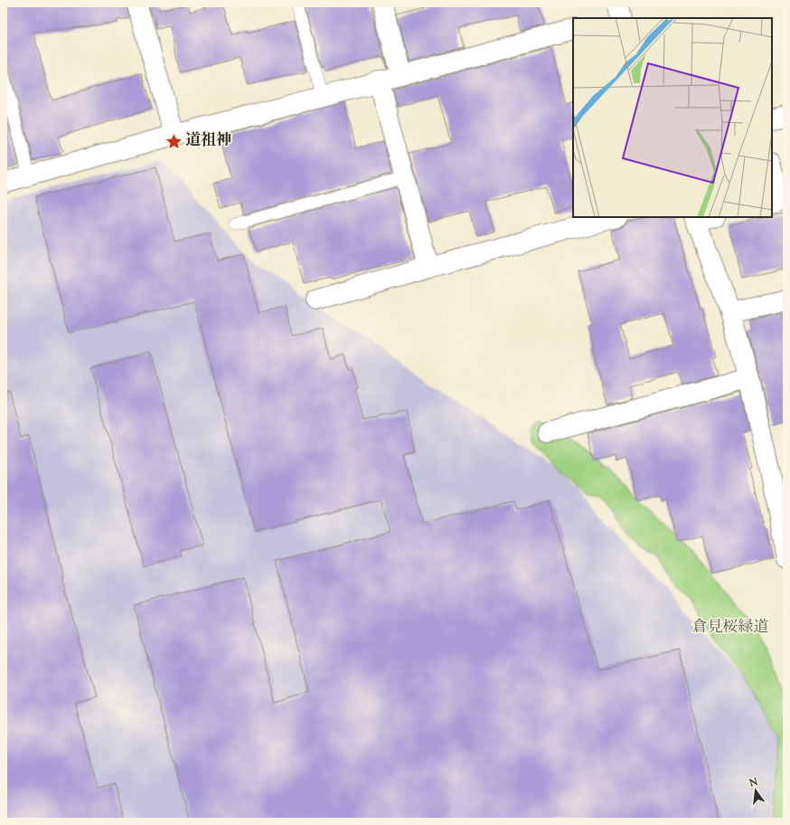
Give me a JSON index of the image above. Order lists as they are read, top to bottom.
{
  "parks": ["倉見桜緑道"],
  "places": {
    "place": ["道祖神"]
  },
  "north": "top"
}
